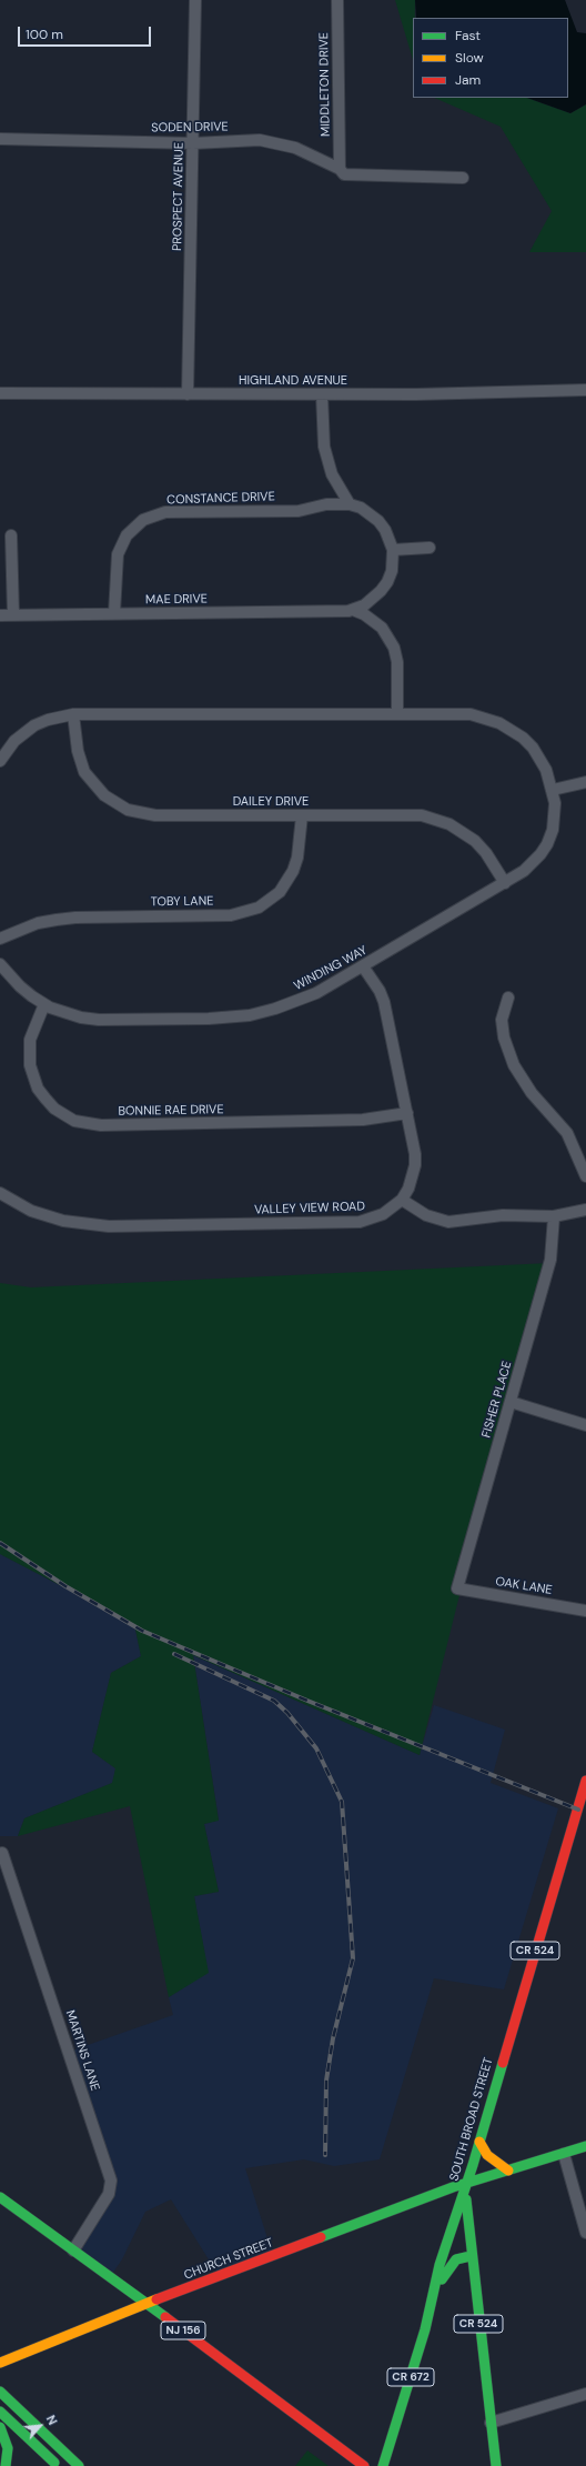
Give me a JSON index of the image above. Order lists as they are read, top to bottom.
{
  "streets": {
    "main road": [
      "CR 524",
      "SOUTH BROAD STREET",
      "CHURCH STREET",
      "NJ 156",
      "CR 672"
    ],
    "street": [
      "MIDDLETON DRIVE",
      "SODEN DRIVE",
      "PROSPECT AVENUE",
      "HIGHLAND AVENUE",
      "CONSTANCE DRIVE",
      "MAE DRIVE",
      "DAILEY DRIVE",
      "TOBY LANE",
      "WINDING WAY",
      "BONNIE RAE DRIVE",
      "VALLEY VIEW ROAD",
      "FISHER PLACE",
      "OAK LANE",
      "MARTINS LANE"
    ]
  },
  "crossings": [
    ["MIDDLETON DRIVE", "SODEN DRIVE"],
    ["SODEN DRIVE", "PROSPECT AVENUE"],
    ["PROSPECT AVENUE", "HIGHLAND AVENUE"],
    ["CONSTANCE DRIVE", "MAE DRIVE"],
    ["DAILEY DRIVE", "TOBY LANE"],
    ["DAILEY DRIVE", "WINDING WAY"],
    ["WINDING WAY", "BONNIE RAE DRIVE"],
    ["WINDING WAY", "VALLEY VIEW ROAD"],
    ["BONNIE RAE DRIVE", "VALLEY VIEW ROAD"],
    ["FISHER PLACE", "OAK LANE"],
    ["CR 524", "SOUTH BROAD STREET"],
    ["CR 524", "CHURCH STREET"],
    ["MARTINS LANE", "NJ 156"],
    ["SOUTH BROAD STREET", "CHURCH STREET"],
    ["CHURCH STREET", "NJ 156"]
  ],
  "legend": ["Fast", "Slow", "Jam"],
  "scale_bar": "100 m",
  "north": "top right"
}
